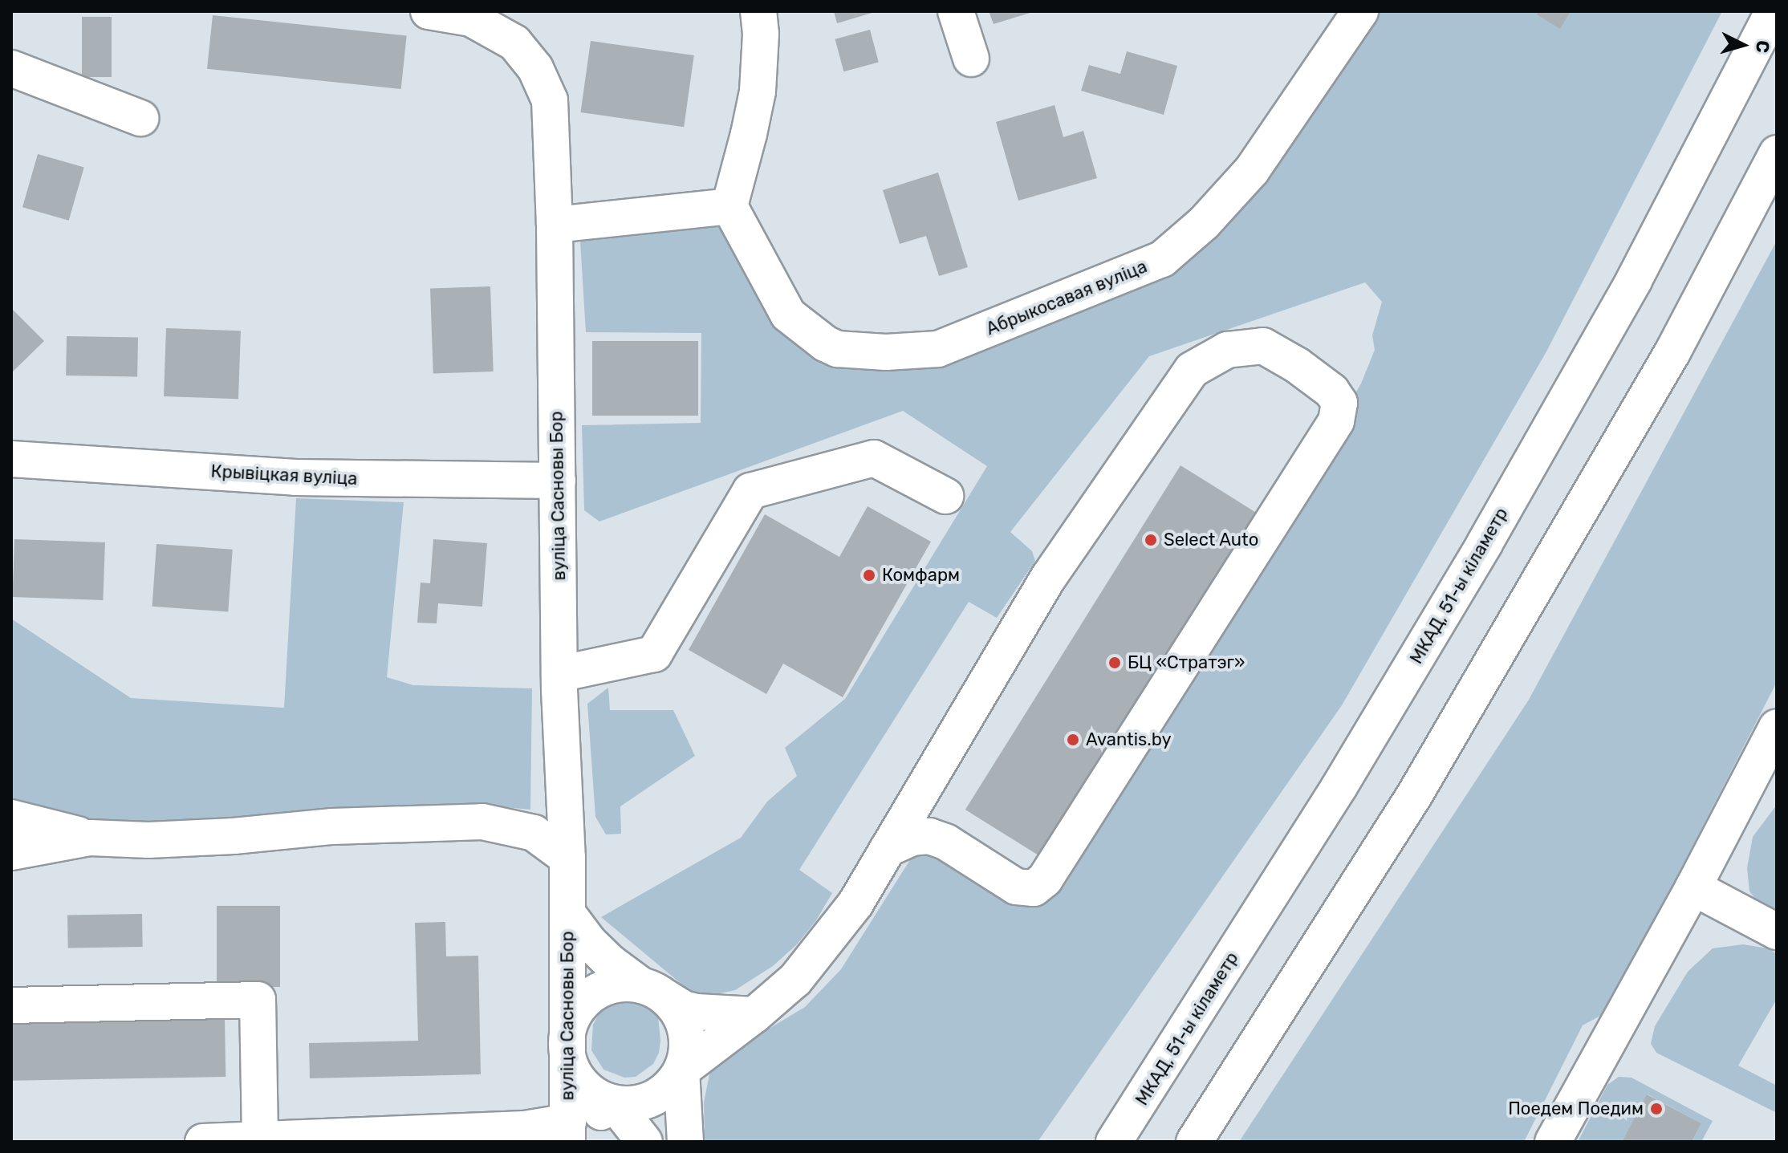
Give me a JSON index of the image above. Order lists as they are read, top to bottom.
{
  "streets": {
    "main road": [
      "Абрыкосавая вуліца",
      "Крывіцкая вуліца",
      "вуліца Сасновы Бор",
      "МКАД, 51-ы кіламетр"
    ]
  },
  "crossings": [
    ["Крывіцкая вуліца", "вуліца Сасновы Бор"]
  ],
  "places": [
    "Select Auto",
    "Комфарм",
    "БЦ «Стратэг»",
    "Avantis.by",
    "Поедем Поедим"
  ],
  "north": "right"
}
